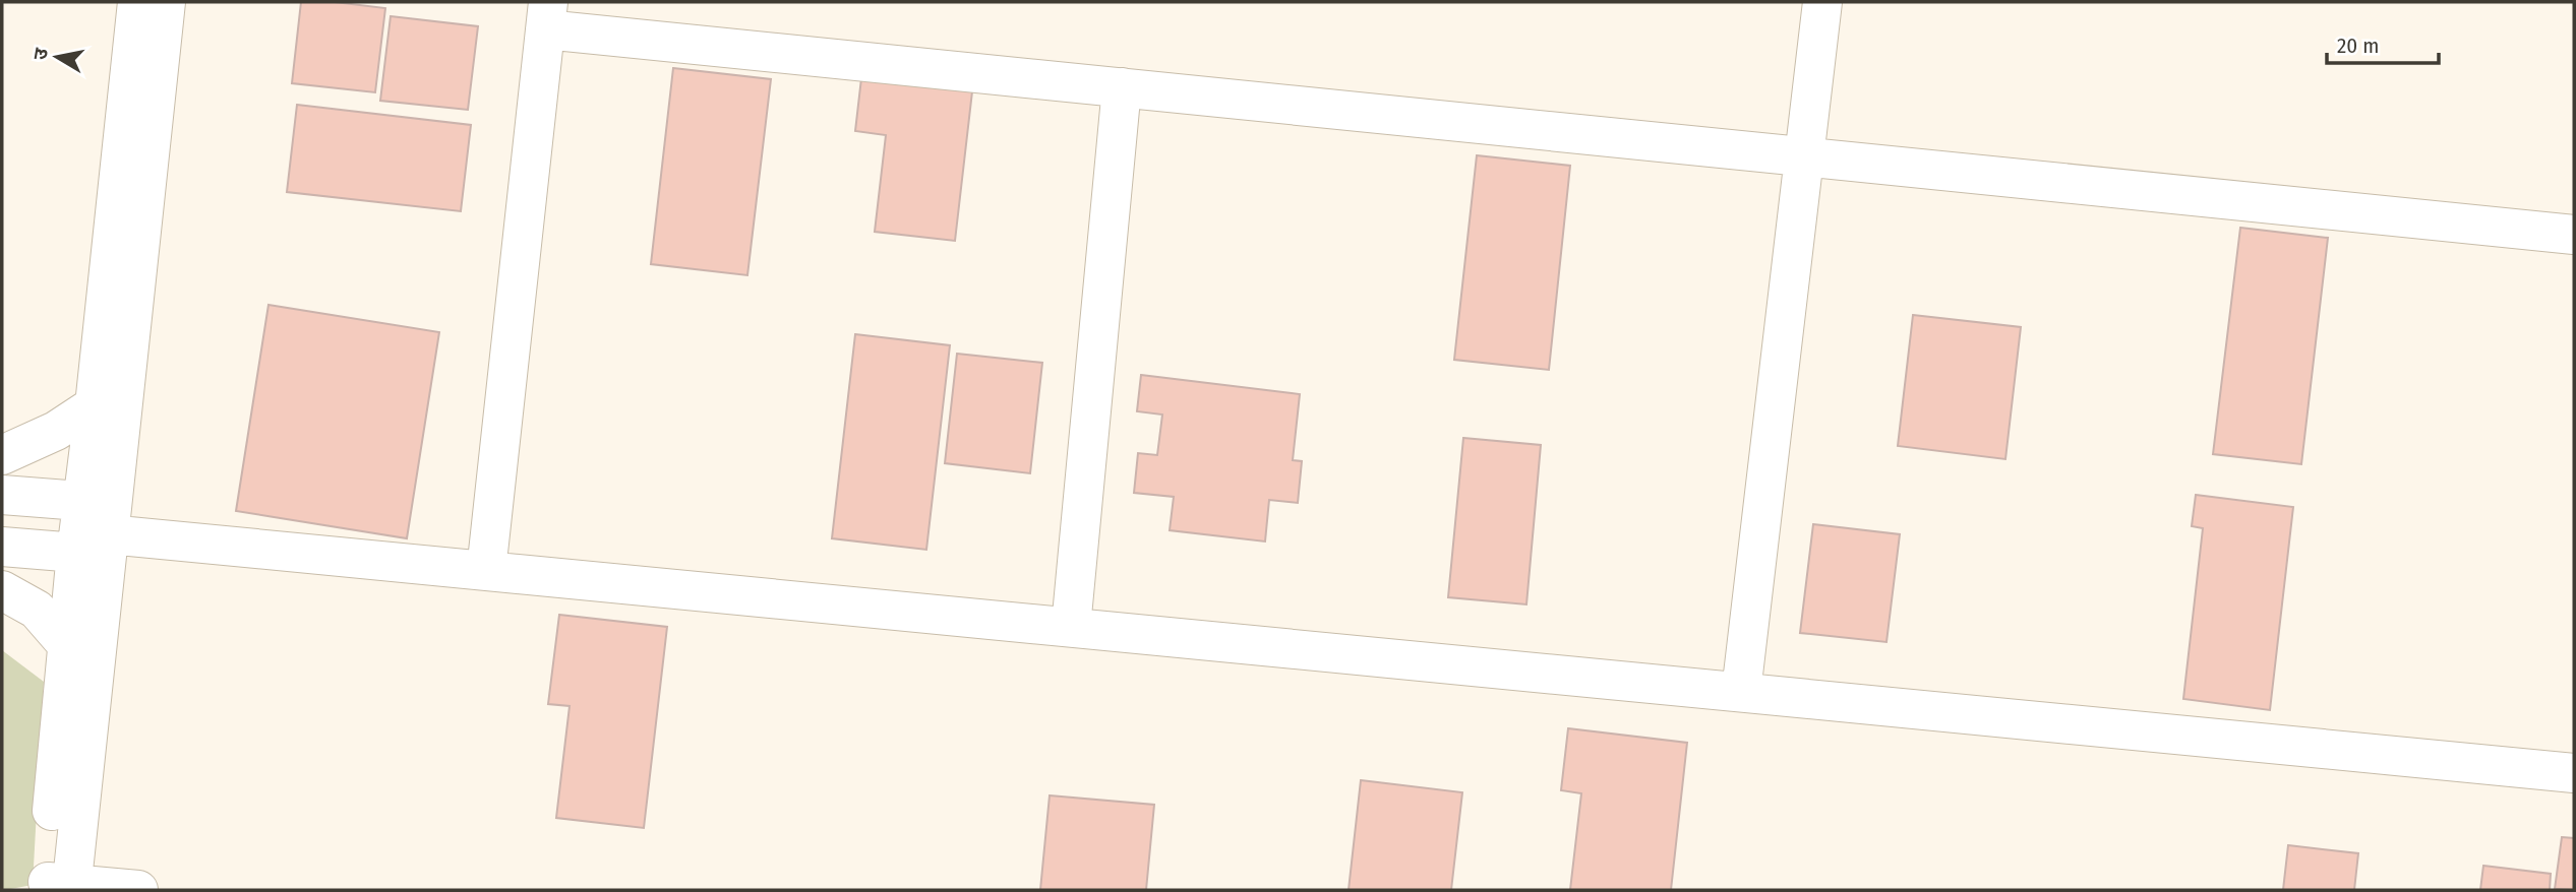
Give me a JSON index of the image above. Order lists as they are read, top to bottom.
{
  "scale_bar": "20 m",
  "north": "left"
}
